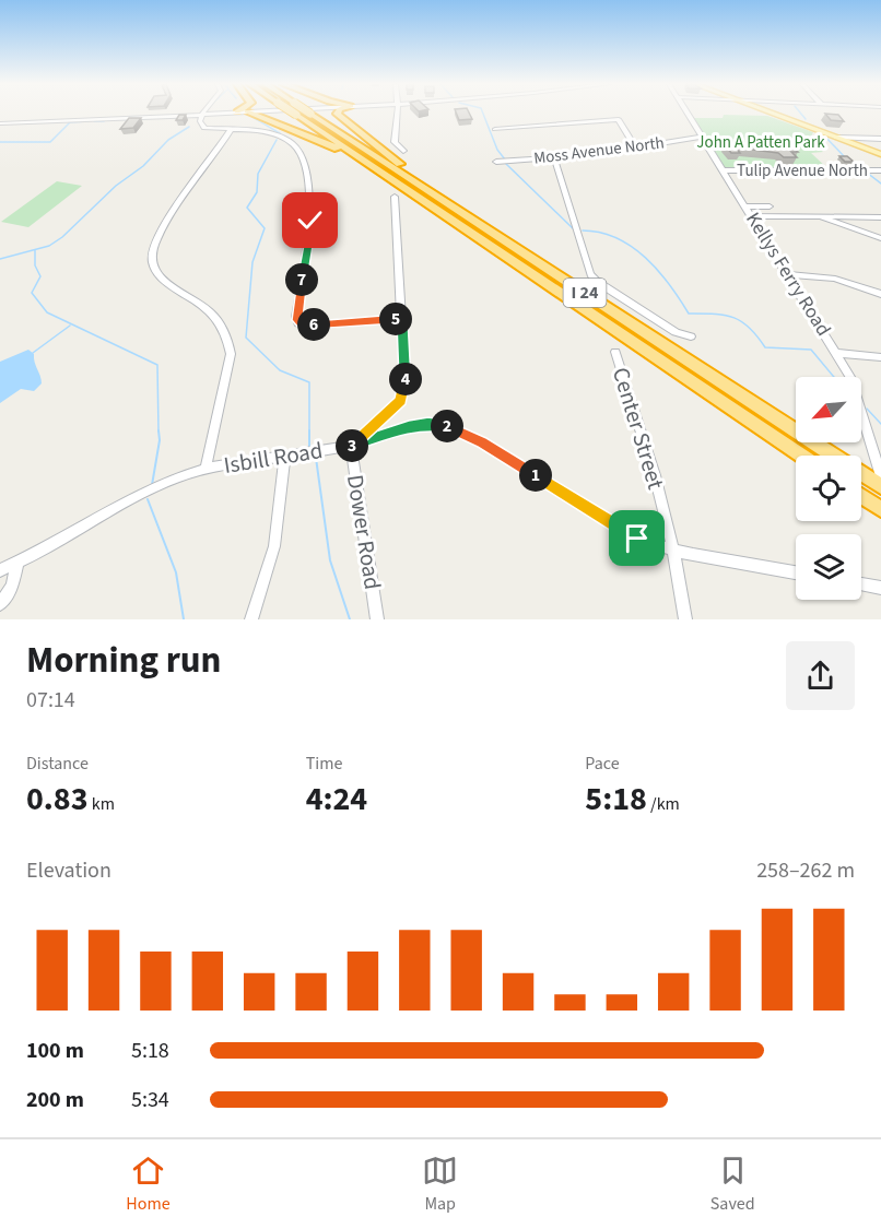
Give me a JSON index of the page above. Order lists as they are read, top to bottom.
{
  "streets": {
    "highway": ["I 24"],
    "street": [
      "Moss Avenue North",
      "Tulip Avenue North",
      "Kellys Ferry Road",
      "Center Street",
      "Isbill Road",
      "Dower Road"
    ]
  },
  "crossings": [
    ["Moss Avenue North", "Kellys Ferry Road"],
    ["Tulip Avenue North", "Kellys Ferry Road"],
    ["Center Street", "Isbill Road"],
    ["Isbill Road", "Dower Road"]
  ],
  "parks": ["John A Patten Park"],
  "north": "bottom left",
  "page": {
    "pins": [
      "7",
      "5",
      "6",
      "4",
      "2",
      "3",
      "1"
    ],
    "heading": ["Morning run", "07:14"],
    "stats": [
      ["Distance", "0.83 km"],
      ["Time", "4:24"],
      ["Pace", "5:18 /km"]
    ],
    "chart": ["Elevation", "258–262 m"],
    "list": [
      {
        "name": "100 m",
        "note": "5:18"
      },
      {
        "name": "200 m",
        "note": "5:34"
      }
    ],
    "tabs": ["Home", "Map", "Saved"]
  }
}
